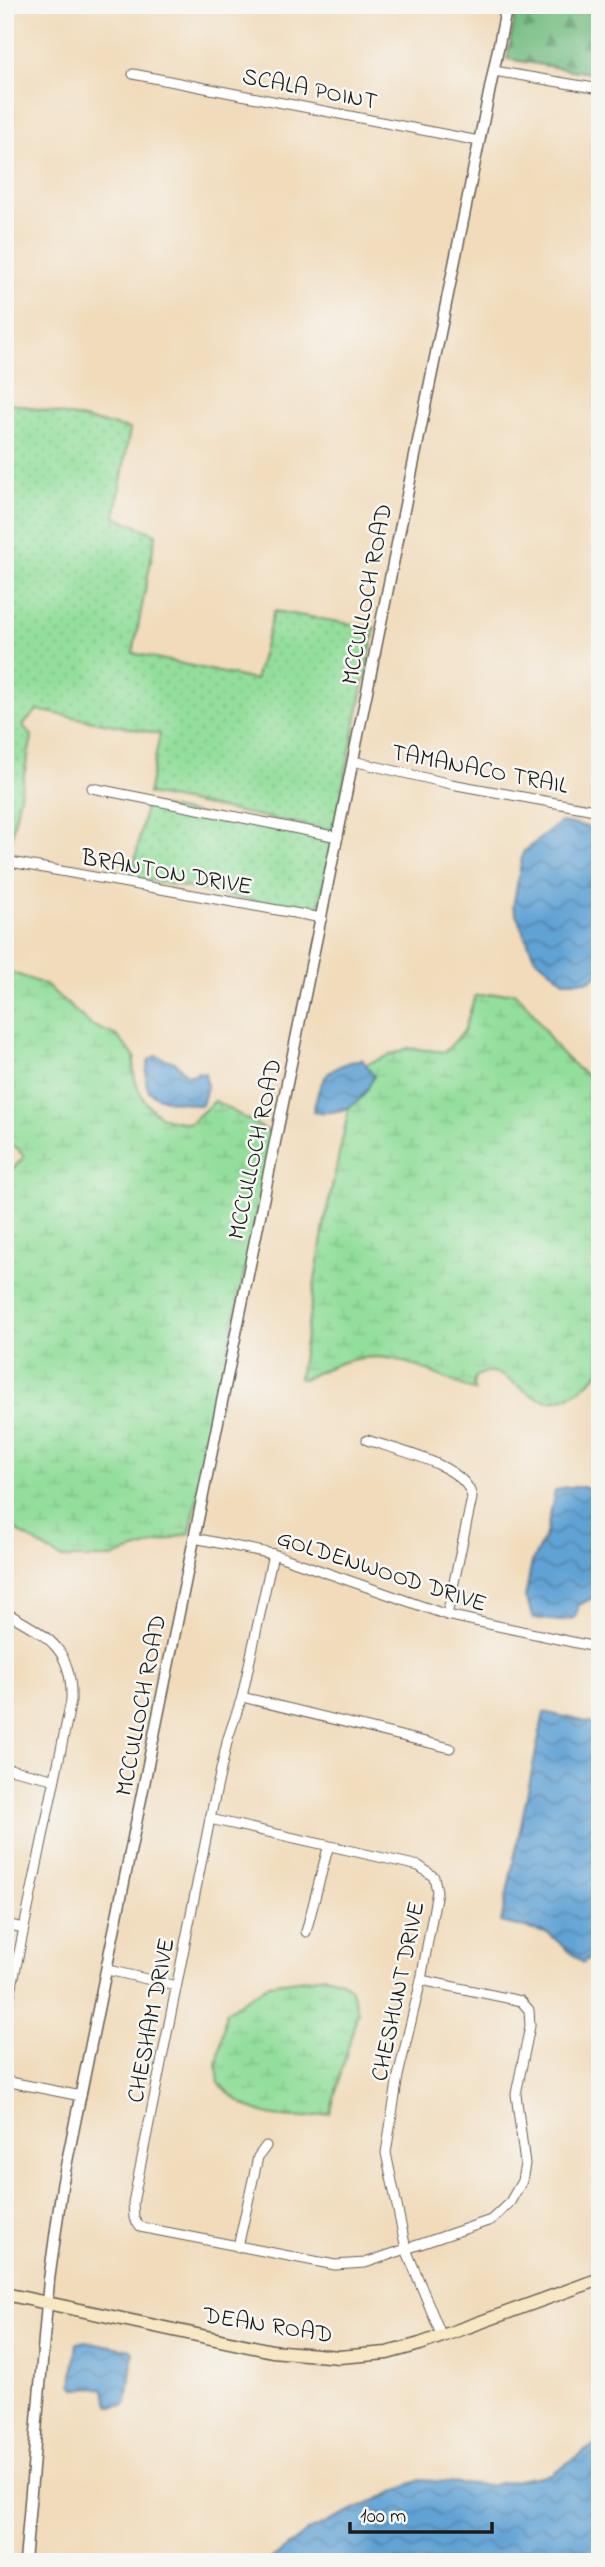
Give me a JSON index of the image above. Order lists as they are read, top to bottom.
{
  "streets": {
    "main road": ["DEAN ROAD"],
    "street": [
      "SCALA POINT",
      "MCCULLOCH ROAD",
      "TAMANACO TRAIL",
      "BRANTON DRIVE",
      "GOLDENWOOD DRIVE",
      "CHESHUNT DRIVE",
      "CHESHAM DRIVE"
    ]
  },
  "crossings": [
    ["SCALA POINT", "MCCULLOCH ROAD"],
    ["MCCULLOCH ROAD", "TAMANACO TRAIL"],
    ["MCCULLOCH ROAD", "BRANTON DRIVE"],
    ["MCCULLOCH ROAD", "GOLDENWOOD DRIVE"],
    ["MCCULLOCH ROAD", "DEAN ROAD"],
    ["GOLDENWOOD DRIVE", "CHESHAM DRIVE"],
    ["CHESHUNT DRIVE", "CHESHAM DRIVE"],
    ["CHESHUNT DRIVE", "DEAN ROAD"]
  ],
  "scale_bar": "100 m"
}
